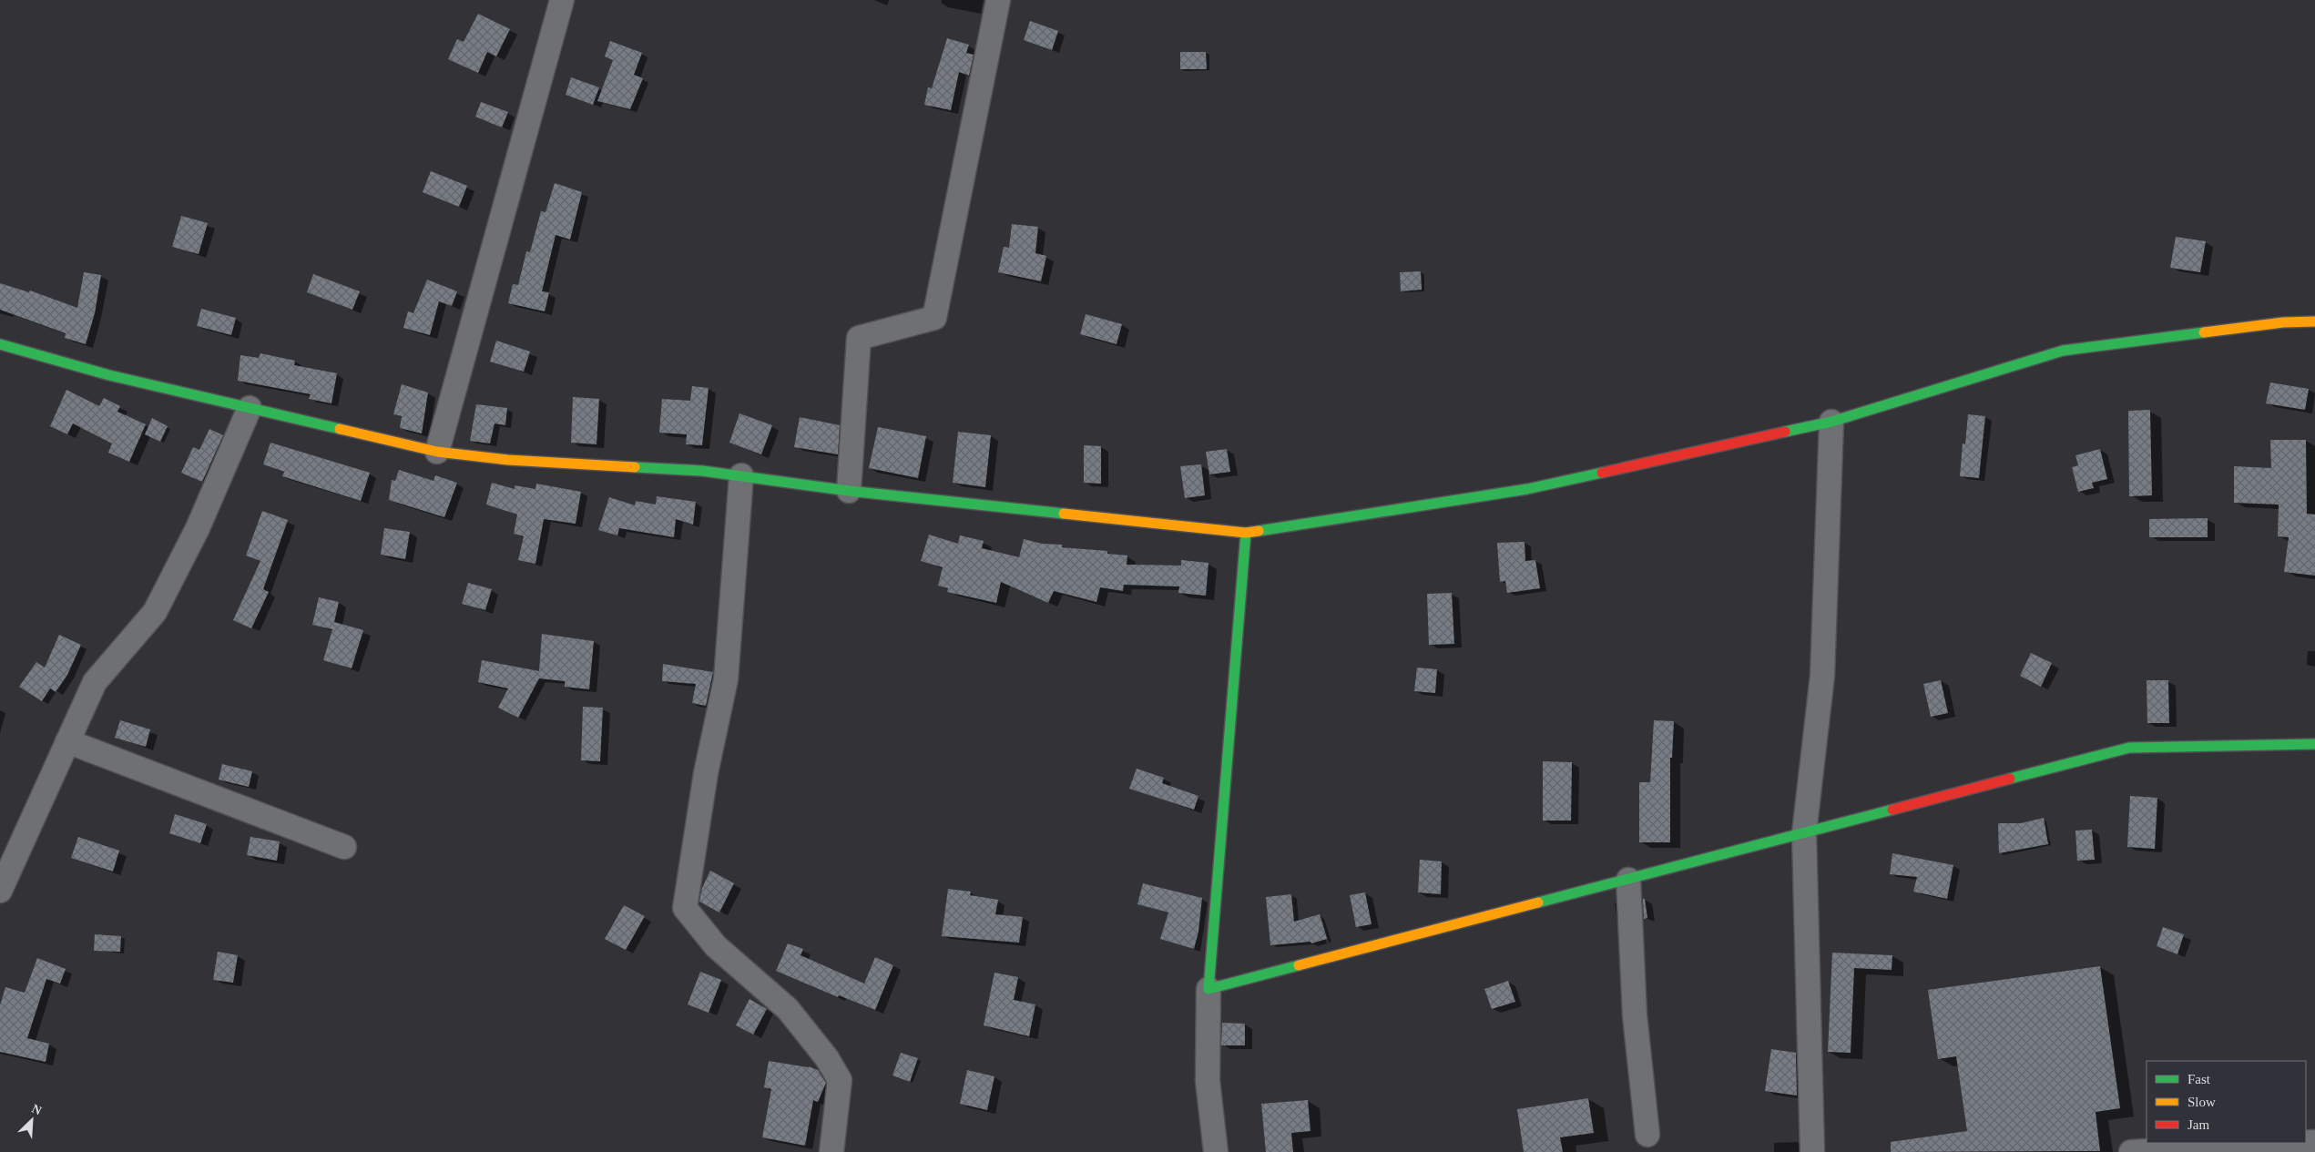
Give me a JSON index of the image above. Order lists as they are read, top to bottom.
{
  "legend": ["Fast", "Slow", "Jam"],
  "north": "top right"
}
